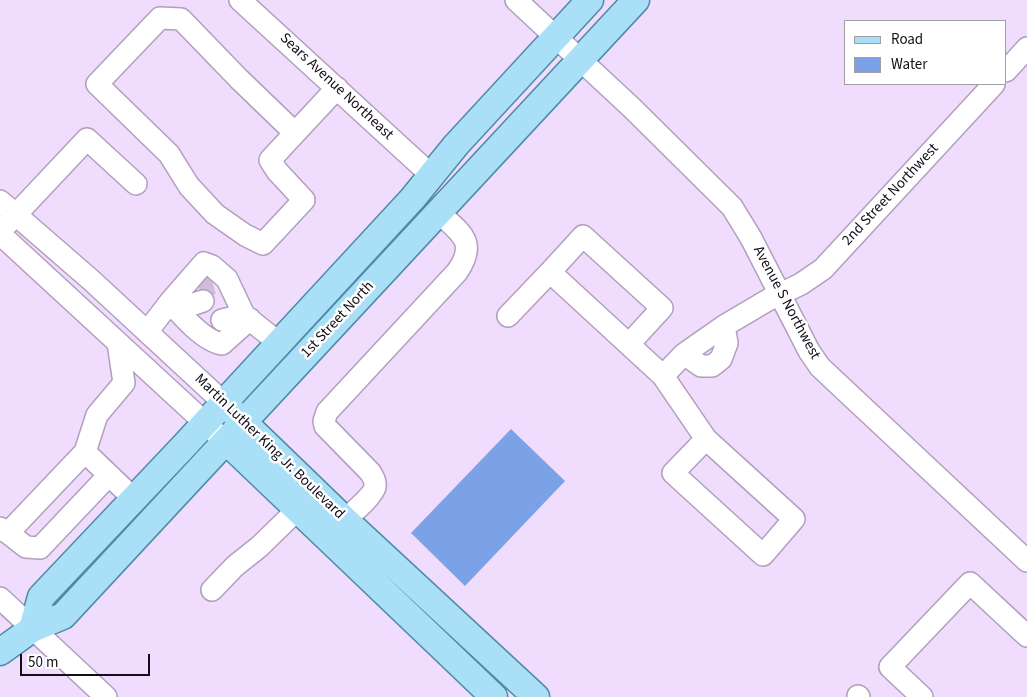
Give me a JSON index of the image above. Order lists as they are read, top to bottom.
{
  "streets": {
    "main road": ["1st Street North", "Martin Luther King Jr. Boulevard"],
    "street": ["Sears Avenue Northeast", "2nd Street Northwest", "Avenue S Northwest"]
  },
  "crossings": [
    ["Sears Avenue Northeast", "1st Street North"],
    ["2nd Street Northwest", "Avenue S Northwest"],
    ["Avenue S Northwest", "1st Street North"],
    ["1st Street North", "Martin Luther King Jr. Boulevard"]
  ],
  "legend": ["Road", "Water"],
  "scale_bar": "50 m"
}
